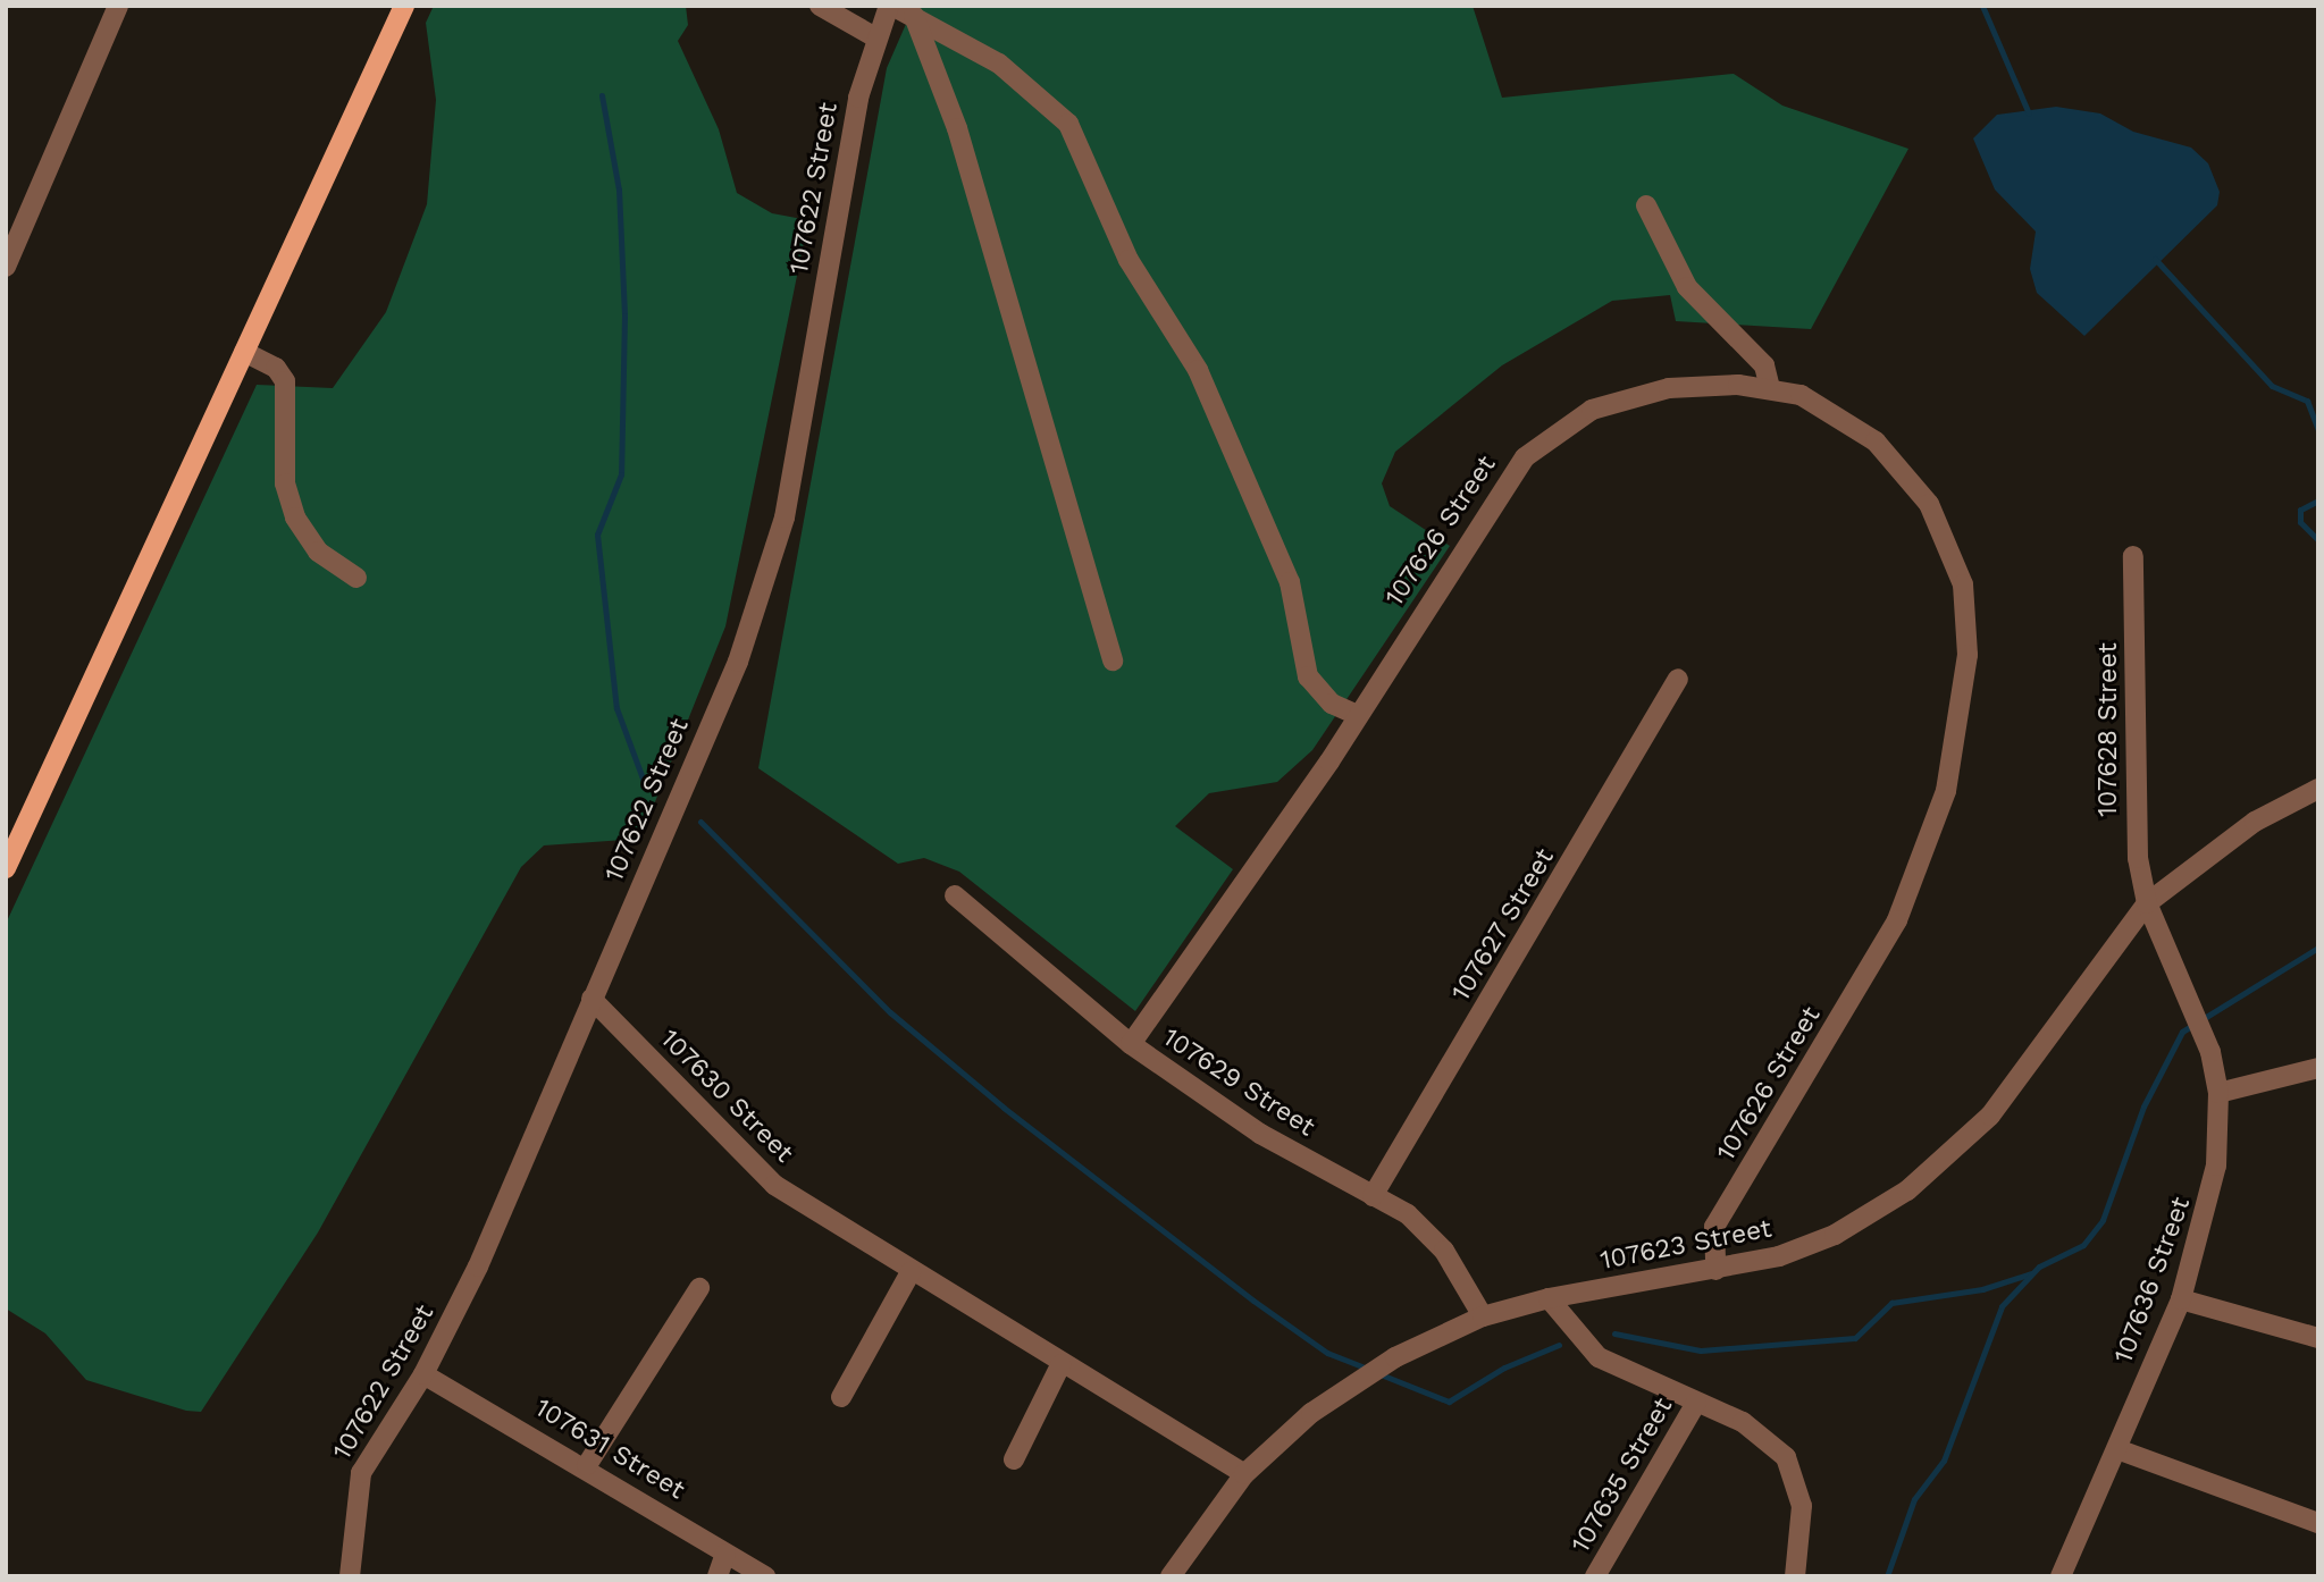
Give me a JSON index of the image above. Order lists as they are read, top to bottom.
{
  "streets": {
    "street": [
      "107622 Street",
      "107626 Street",
      "107628 Street",
      "107627 Street",
      "107629 Street",
      "107630 Street",
      "107623 Street",
      "107636 Street",
      "107631 Street",
      "107635 Street"
    ]
  },
  "crossings": [
    ["107622 Street", "107630 Street"],
    ["107622 Street", "107631 Street"],
    ["107626 Street", "107629 Street"],
    ["107626 Street", "107623 Street"],
    ["107628 Street", "107623 Street"],
    ["107628 Street", "107636 Street"],
    ["107627 Street", "107629 Street"],
    ["107629 Street", "107623 Street"],
    ["107630 Street", "107623 Street"],
    ["107623 Street", "107636 Street"]
  ]
}
